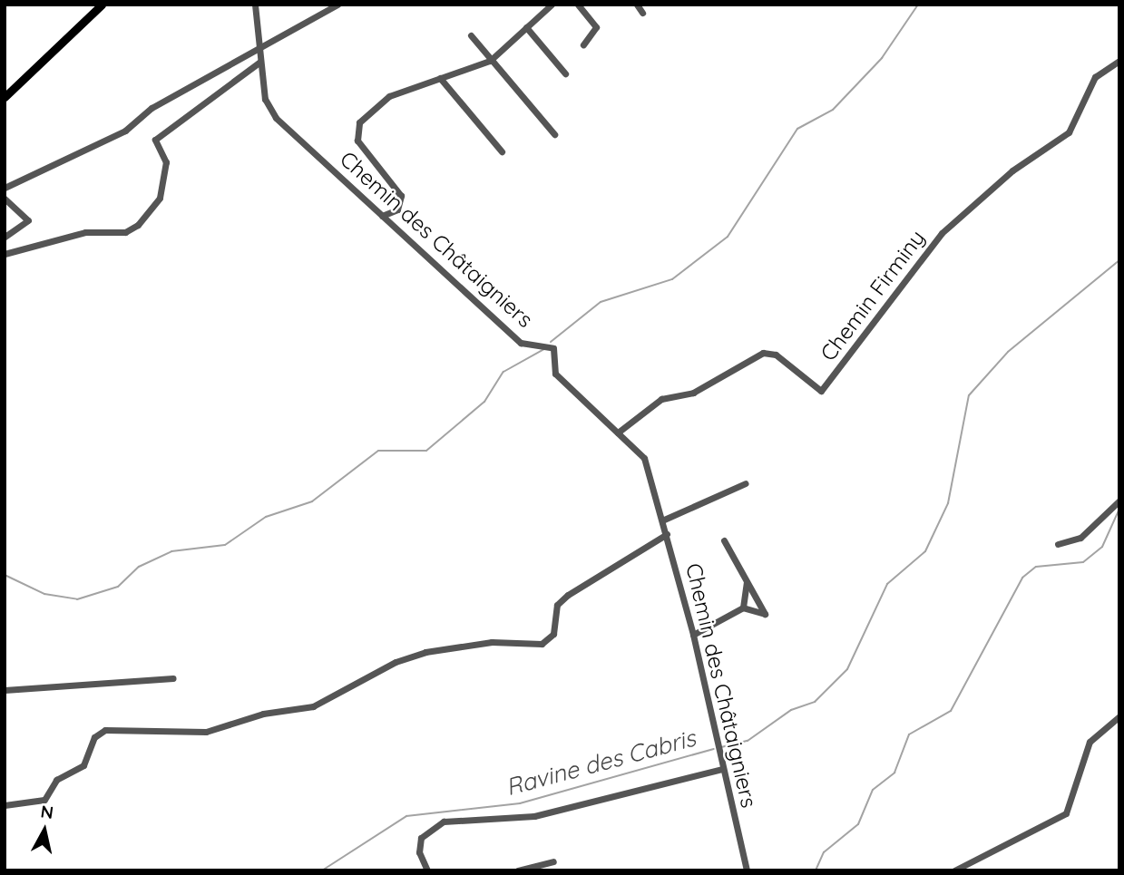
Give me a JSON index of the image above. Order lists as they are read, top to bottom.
{
  "streets": {
    "street": ["Chemin des Châtaigniers", "Chemin Firminy"]
  },
  "crossings": [
    ["Chemin des Châtaigniers", "Chemin Firminy"]
  ],
  "water": ["Ravine des Cabris"],
  "north": "top"
}
